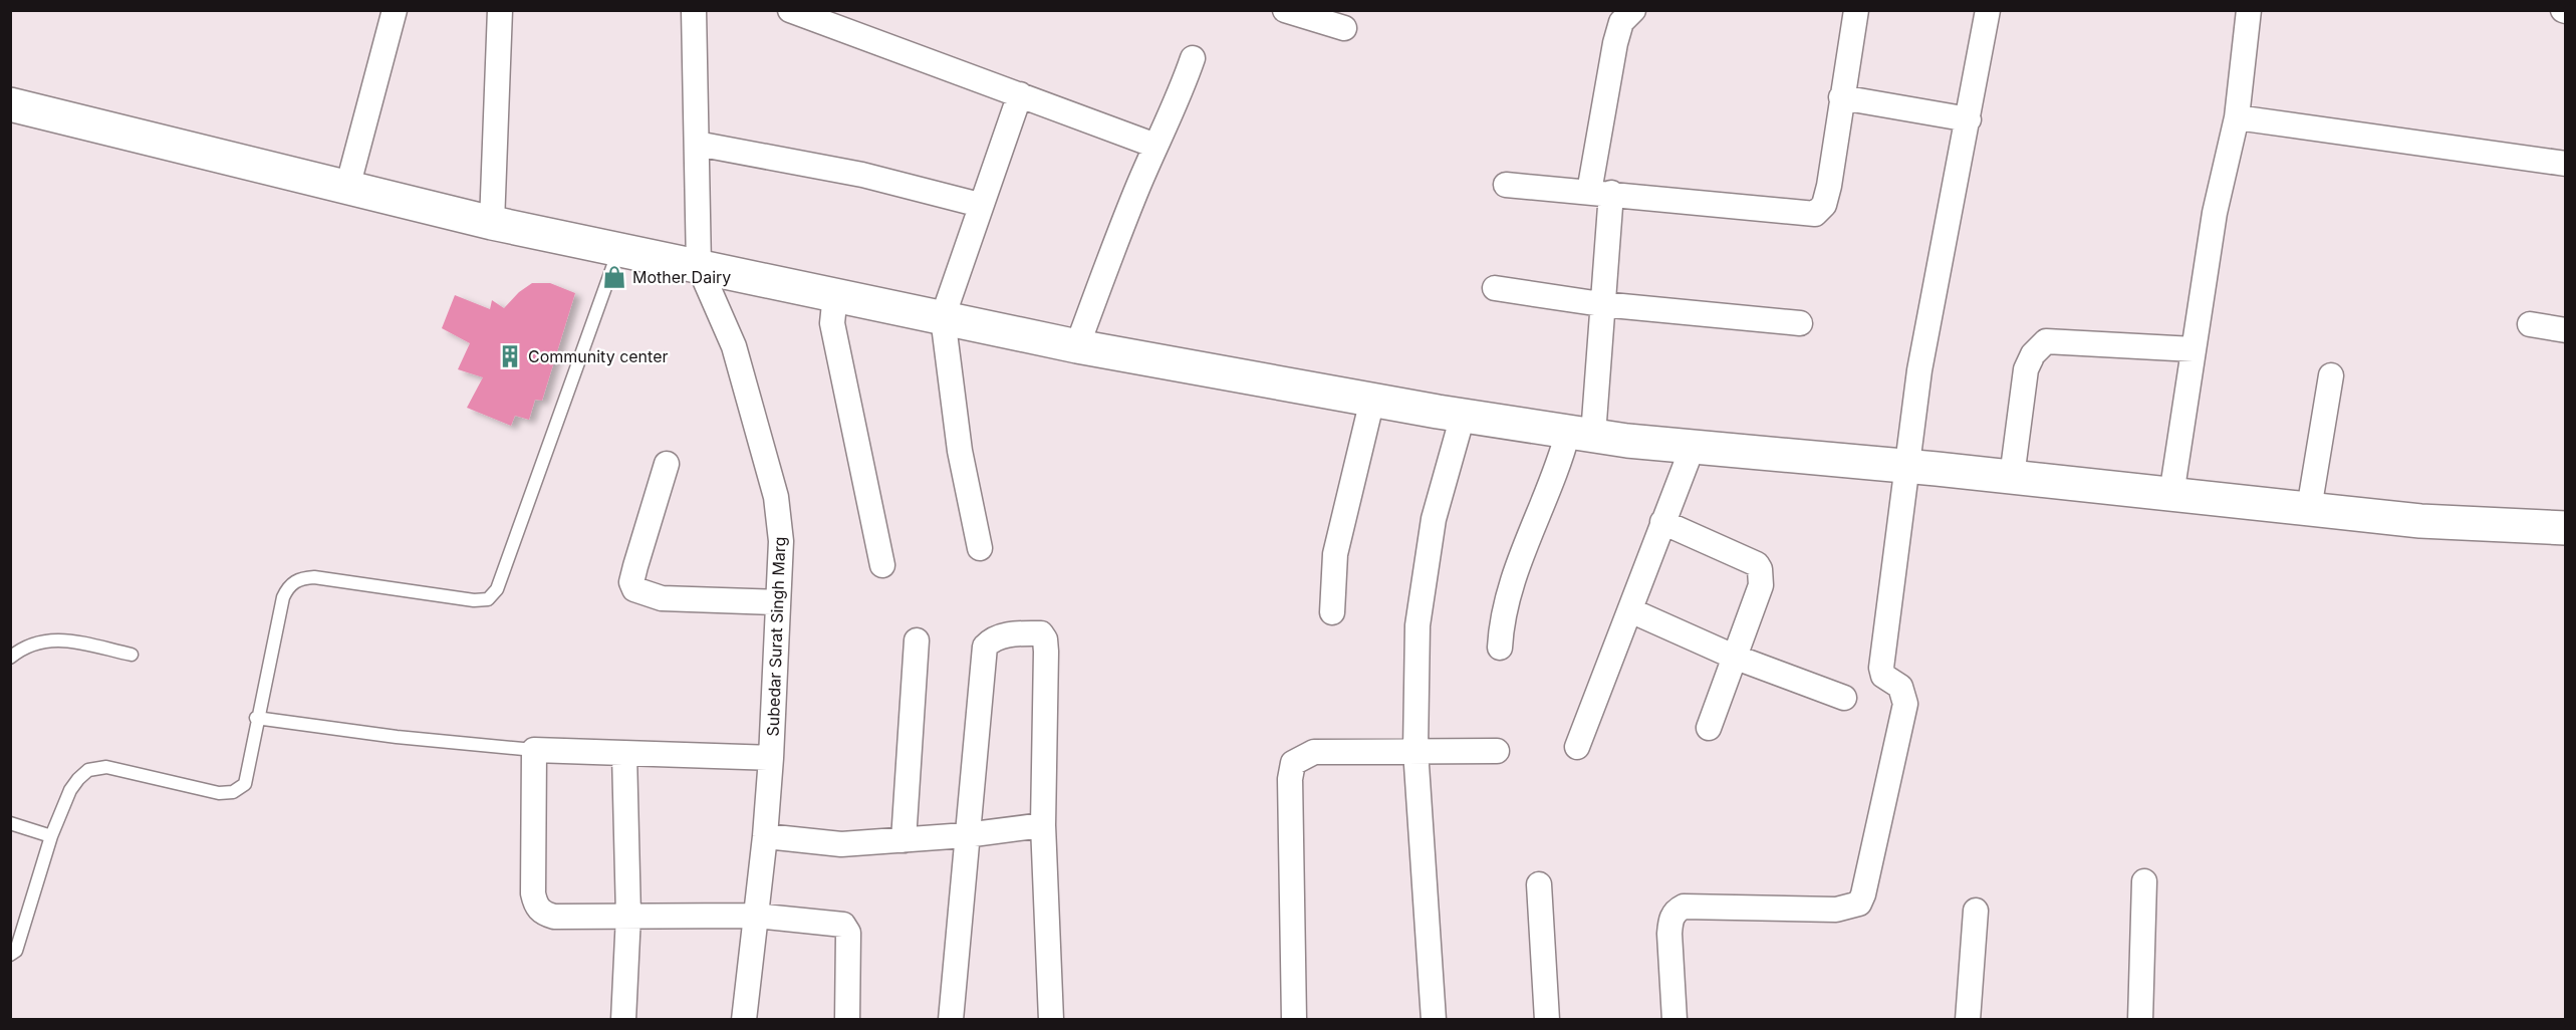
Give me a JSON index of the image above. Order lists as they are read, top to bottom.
{
  "streets": {
    "street": ["Subedar Surat Singh Marg"]
  },
  "places": {
    "shop": ["Mother Dairy"],
    "building": ["Community center"]
  }
}
